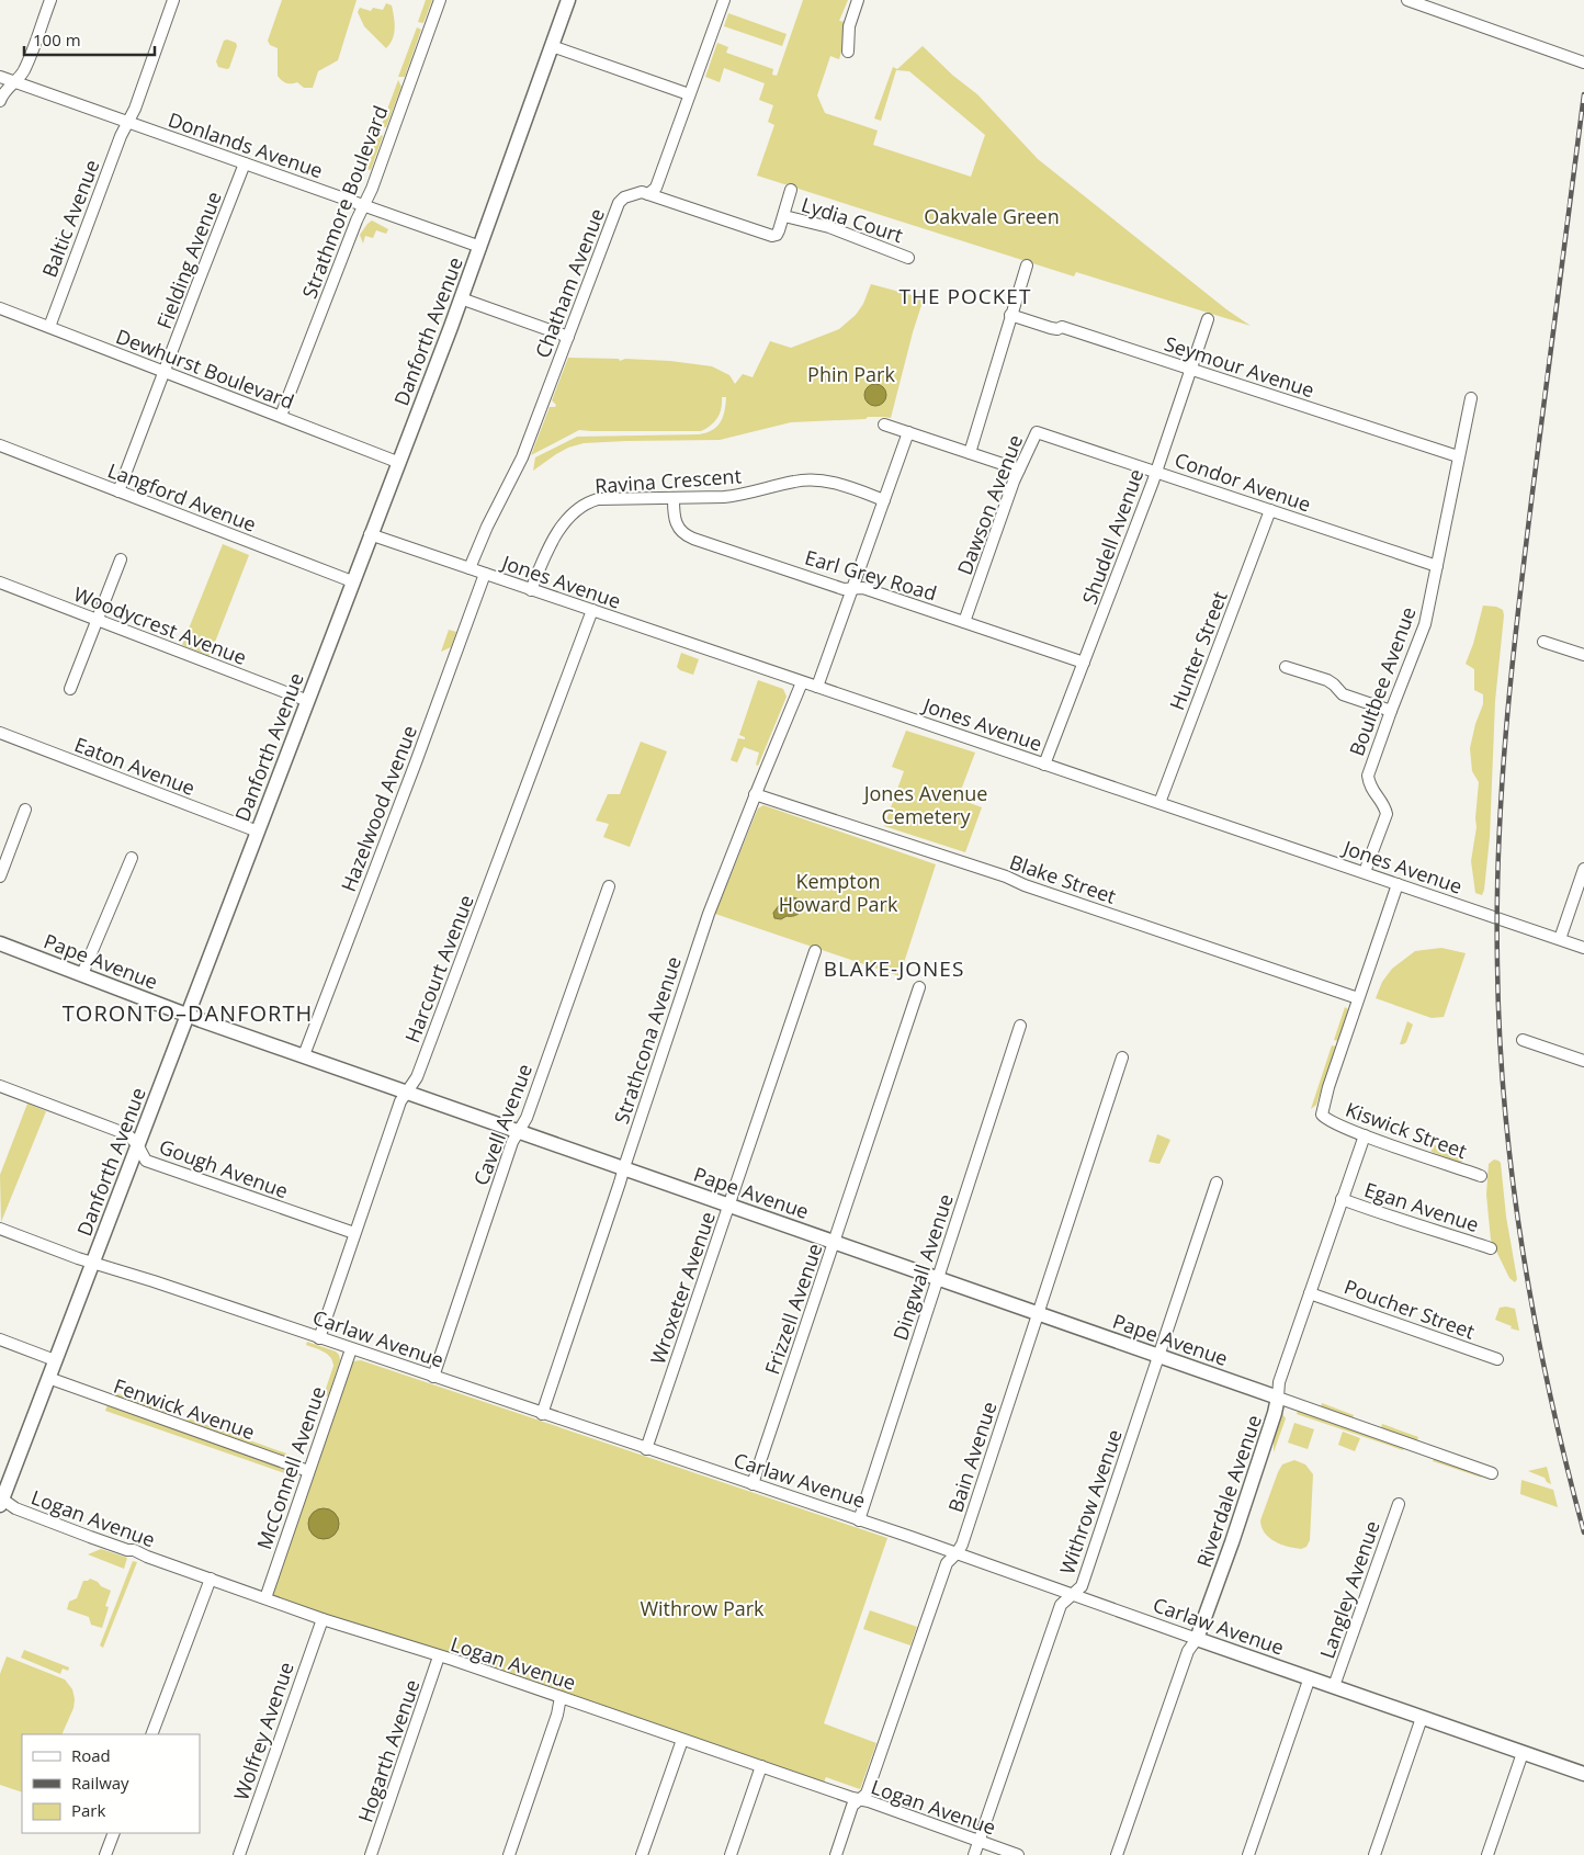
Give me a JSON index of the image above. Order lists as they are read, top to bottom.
{
  "streets": {
    "main road": [
      "Danforth Avenue",
      "Pape Avenue",
      "Carlaw Avenue",
      "Riverdale Avenue"
    ],
    "street": [
      "Donlands Avenue",
      "Strathmore Boulevard",
      "Baltic Avenue",
      "Lydia Court",
      "Fielding Avenue",
      "Chatham Avenue",
      "Seymour Avenue",
      "Dewhurst Boulevard",
      "Ravina Crescent",
      "Condor Avenue",
      "Langford Avenue",
      "Dawson Avenue",
      "Shudell Avenue",
      "Earl Grey Road",
      "Jones Avenue",
      "Woodycrest Avenue",
      "Hunter Street",
      "Boultbee Avenue",
      "Eaton Avenue",
      "Hazelwood Avenue",
      "Blake Street",
      "Harcourt Avenue",
      "Strathcona Avenue",
      "Cavell Avenue",
      "Kiswick Street",
      "Gough Avenue",
      "Egan Avenue",
      "Dingwall Avenue",
      "Wroxeter Avenue",
      "Frizzell Avenue",
      "Poucher Street",
      "Fenwick Avenue",
      "Bain Avenue",
      "McConnell Avenue",
      "Withrow Avenue",
      "Logan Avenue",
      "Langley Avenue",
      "Wolfrey Avenue",
      "Hogarth Avenue"
    ]
  },
  "crossings": [
    ["Donlands Avenue", "Strathmore Boulevard"],
    ["Donlands Avenue", "Baltic Avenue"],
    ["Donlands Avenue", "Fielding Avenue"],
    ["Donlands Avenue", "Danforth Avenue"],
    ["Strathmore Boulevard", "Dewhurst Boulevard"],
    ["Baltic Avenue", "Dewhurst Boulevard"],
    ["Fielding Avenue", "Dewhurst Boulevard"],
    ["Fielding Avenue", "Langford Avenue"],
    ["Chatham Avenue", "Jones Avenue"],
    ["Danforth Avenue", "Dewhurst Boulevard"],
    ["Danforth Avenue", "Langford Avenue"],
    ["Danforth Avenue", "Jones Avenue"],
    ["Danforth Avenue", "Woodycrest Avenue"],
    ["Danforth Avenue", "Eaton Avenue"],
    ["Danforth Avenue", "Pape Avenue"],
    ["Danforth Avenue", "Gough Avenue"],
    ["Danforth Avenue", "Carlaw Avenue"],
    ["Danforth Avenue", "Fenwick Avenue"],
    ["Danforth Avenue", "Logan Avenue"],
    ["Seymour Avenue", "Shudell Avenue"],
    ["Seymour Avenue", "Boultbee Avenue"],
    ["Ravina Crescent", "Earl Grey Road"],
    ["Ravina Crescent", "Jones Avenue"],
    ["Condor Avenue", "Dawson Avenue"],
    ["Condor Avenue", "Shudell Avenue"],
    ["Condor Avenue", "Hunter Street"],
    ["Condor Avenue", "Boultbee Avenue"],
    ["Dawson Avenue", "Earl Grey Road"],
    ["Shudell Avenue", "Earl Grey Road"],
    ["Shudell Avenue", "Jones Avenue"],
    ["Jones Avenue", "Hunter Street"],
    ["Jones Avenue", "Boultbee Avenue"],
    ["Jones Avenue", "Hazelwood Avenue"],
    ["Jones Avenue", "Harcourt Avenue"],
    ["Jones Avenue", "Strathcona Avenue"],
    ["Hazelwood Avenue", "Pape Avenue"],
    ["Blake Street", "Strathcona Avenue"],
    ["Blake Street", "Kiswick Street"],
    ["Pape Avenue", "Harcourt Avenue"],
    ["Pape Avenue", "Strathcona Avenue"],
    ["Pape Avenue", "Cavell Avenue"],
    ["Pape Avenue", "Dingwall Avenue"],
    ["Pape Avenue", "Wroxeter Avenue"],
    ["Pape Avenue", "Frizzell Avenue"],
    ["Pape Avenue", "Bain Avenue"],
    ["Pape Avenue", "Riverdale Avenue"],
    ["Pape Avenue", "Withrow Avenue"],
    ["Harcourt Avenue", "Gough Avenue"],
    ["Harcourt Avenue", "Carlaw Avenue"],
    ["Strathcona Avenue", "Carlaw Avenue"],
    ["Cavell Avenue", "Carlaw Avenue"],
    ["Kiswick Street", "Riverdale Avenue"],
    ["Egan Avenue", "Riverdale Avenue"],
    ["Dingwall Avenue", "Carlaw Avenue"],
    ["Wroxeter Avenue", "Carlaw Avenue"],
    ["Frizzell Avenue", "Carlaw Avenue"],
    ["Poucher Street", "Riverdale Avenue"],
    ["Carlaw Avenue", "Bain Avenue"],
    ["Carlaw Avenue", "McConnell Avenue"],
    ["Carlaw Avenue", "Riverdale Avenue"],
    ["Carlaw Avenue", "Withrow Avenue"],
    ["Carlaw Avenue", "Langley Avenue"],
    ["Fenwick Avenue", "McConnell Avenue"],
    ["Bain Avenue", "Logan Avenue"],
    ["McConnell Avenue", "Logan Avenue"],
    ["Withrow Avenue", "Logan Avenue"],
    ["Logan Avenue", "Wolfrey Avenue"],
    ["Logan Avenue", "Hogarth Avenue"]
  ],
  "districts": ["THE POCKET", "BLAKE-JONES", "TORONTO–DANFORTH"],
  "parks": [
    "Oakvale Green",
    "Phin Park",
    "Jones Avenue Cemetery",
    "Kempton Howard Park",
    "Withrow Park"
  ],
  "legend": ["Road", "Railway", "Park"],
  "scale_bar": "100 m"
}
